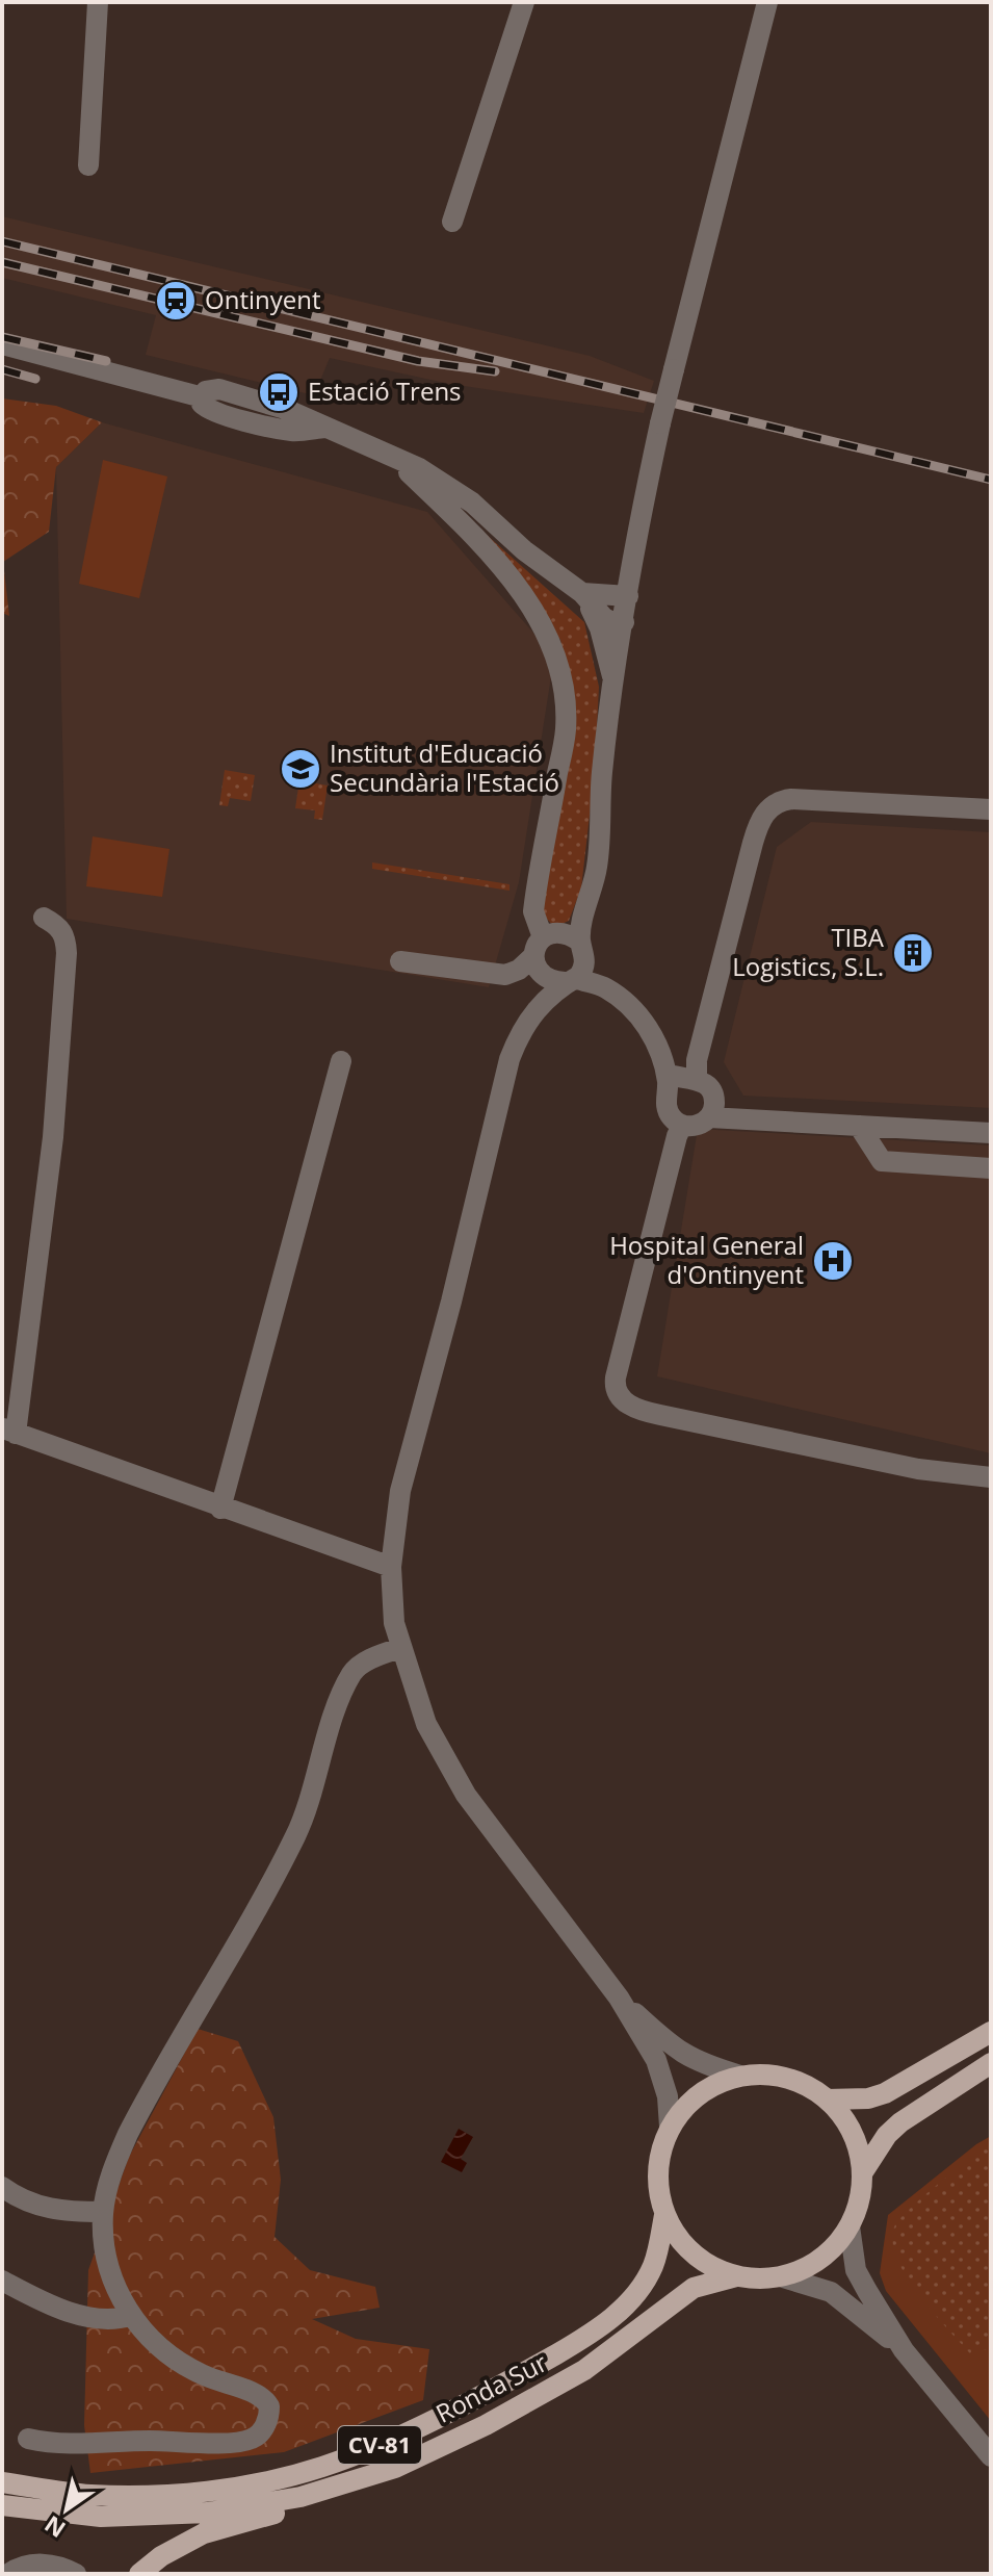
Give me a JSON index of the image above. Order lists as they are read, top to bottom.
{
  "streets": {
    "main road": ["Ronda Sur", "CV-81"]
  },
  "crossings": [
    ["Ronda Sur", "CV-81"]
  ],
  "places": {
    "station": ["Ontinyent"],
    "bus stop": ["Estació Trens"],
    "school or university": ["Institut d'Educació Secundària l'Estació"],
    "building": ["TIBA Logistics, S.L."],
    "hospital": ["Hospital General d'Ontinyent"]
  },
  "north": "bottom left"
}
